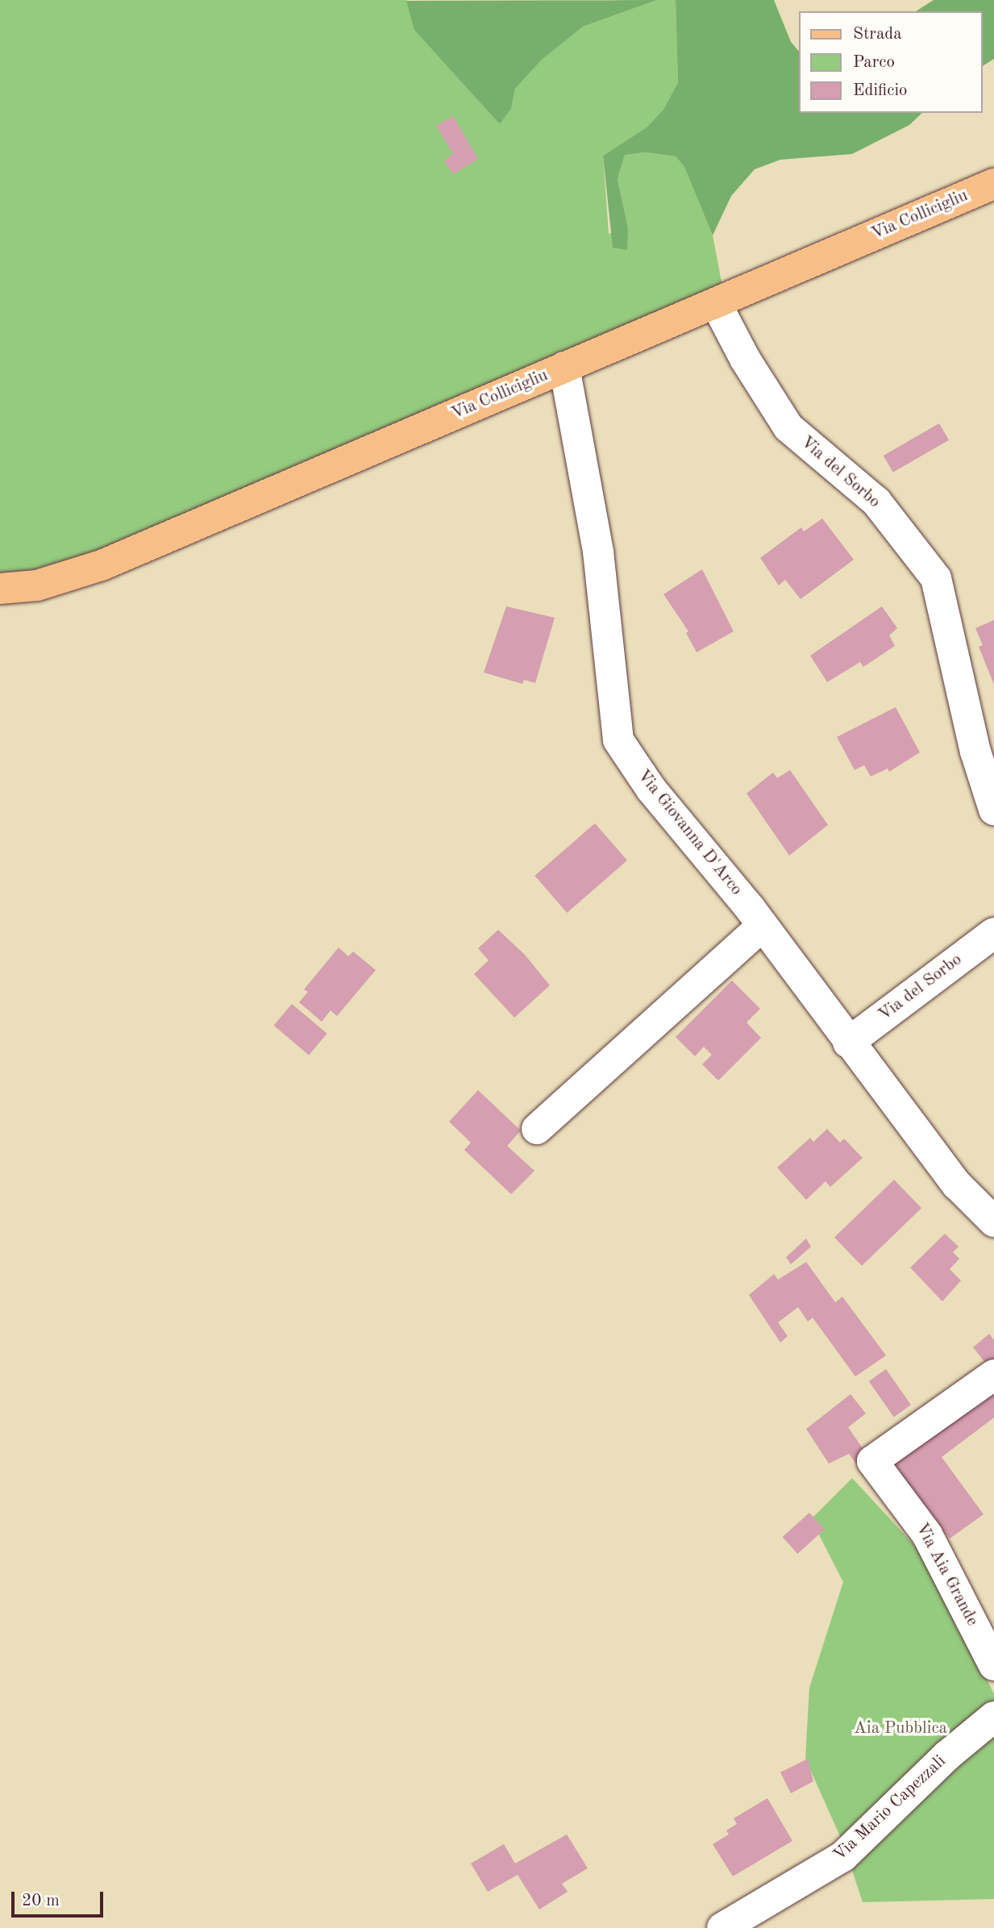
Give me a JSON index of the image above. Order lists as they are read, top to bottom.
{
  "streets": {
    "main road": ["Via Collicigliu"],
    "street": [
      "Via del Sorbo",
      "Via Giovanna D'Arco",
      "Via Aia Grande",
      "Via Mario Capezzali"
    ]
  },
  "crossings": [
    ["Via Collicigliu", "Via del Sorbo"],
    ["Via Collicigliu", "Via Giovanna D'Arco"],
    ["Via del Sorbo", "Via Giovanna D'Arco"]
  ],
  "parks": ["Aia Pubblica"],
  "legend": ["Strada", "Parco", "Edificio"],
  "scale_bar": "20 m"
}
